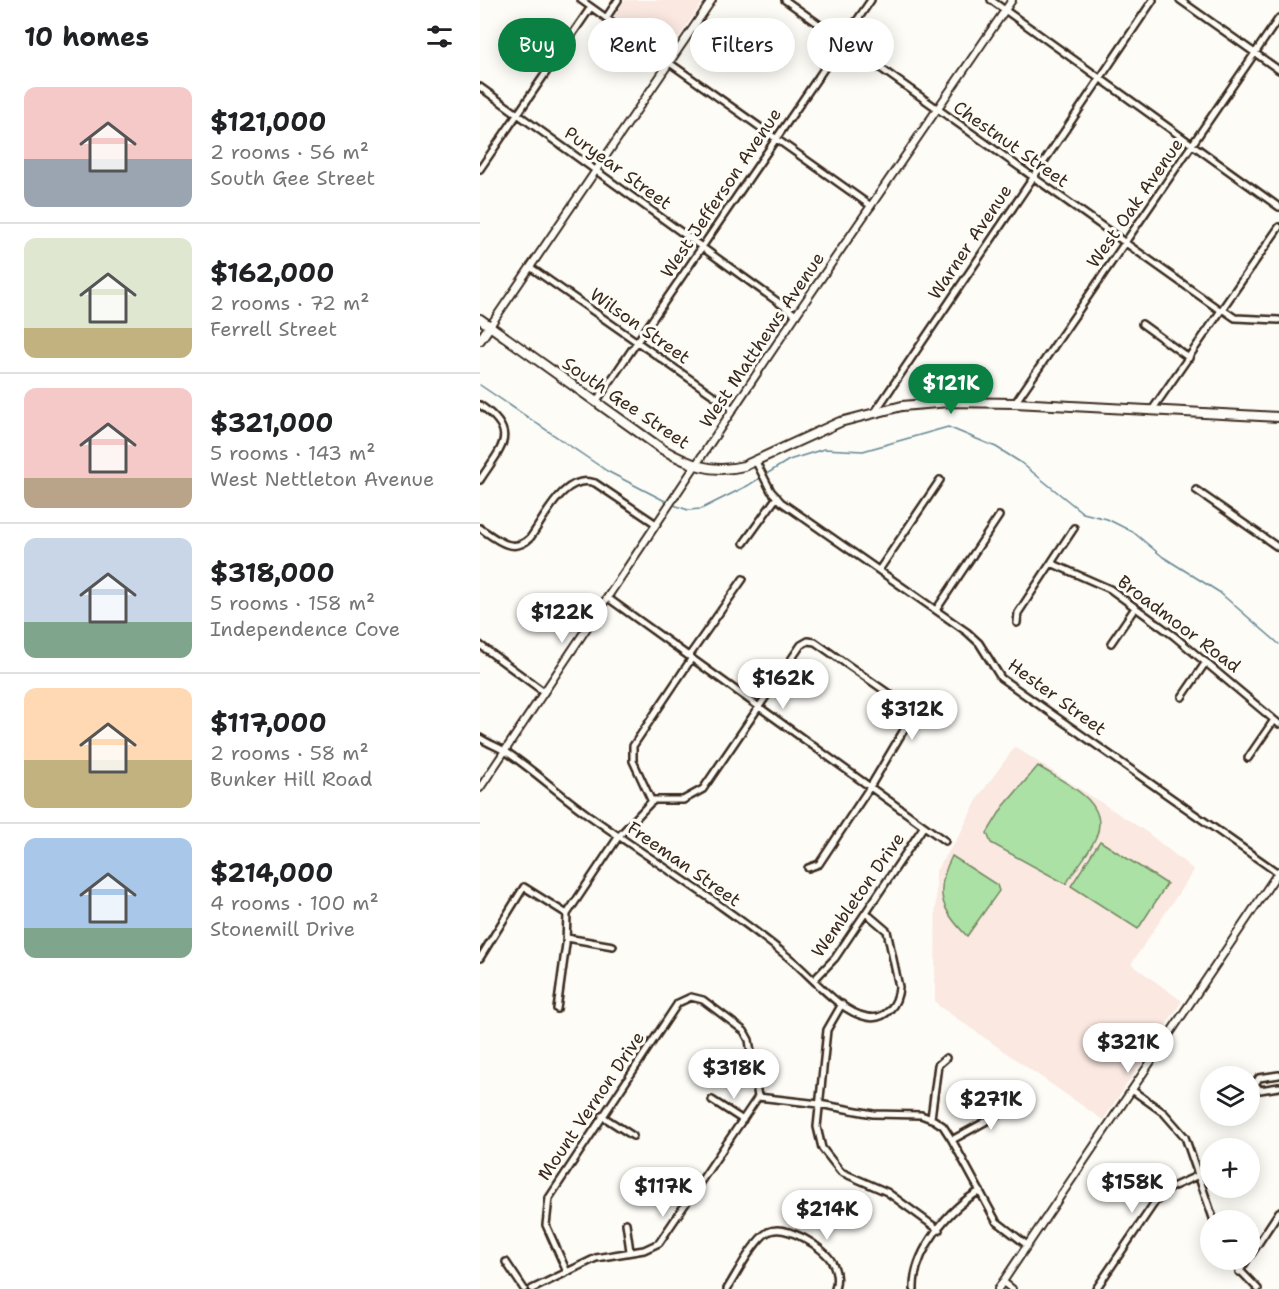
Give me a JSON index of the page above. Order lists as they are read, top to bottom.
{
  "streets": {
    "main road": ["South Gee Street"],
    "street": [
      "Chestnut Street",
      "Puryear Street",
      "West Jefferson Avenue",
      "West Oak Avenue",
      "Warner Avenue",
      "Wilson Street",
      "West Matthews Avenue",
      "Broadmoor Road",
      "Hester Street",
      "Freeman Street",
      "Wembleton Drive",
      "Mount Vernon Drive"
    ]
  },
  "crossings": [
    ["Chestnut Street", "West Oak Avenue"],
    ["Chestnut Street", "Warner Avenue"],
    ["Chestnut Street", "West Matthews Avenue"],
    ["Puryear Street", "West Jefferson Avenue"],
    ["Puryear Street", "West Matthews Avenue"],
    ["West Jefferson Avenue", "Wilson Street"],
    ["West Jefferson Avenue", "South Gee Street"],
    ["West Oak Avenue", "South Gee Street"],
    ["Warner Avenue", "South Gee Street"],
    ["Wilson Street", "West Matthews Avenue"],
    ["West Matthews Avenue", "South Gee Street"],
    ["West Matthews Avenue", "Freeman Street"],
    ["South Gee Street", "Hester Street"],
    ["Freeman Street", "Wembleton Drive"]
  ],
  "page": {
    "heading": "10 homes",
    "chip": [
      "Buy",
      "Rent",
      "Filters",
      "New"
    ],
    "list": [
      {
        "name": "$121,000",
        "note": "2 rooms · 56 m² · South Gee Street"
      },
      {
        "name": "$162,000",
        "note": "2 rooms · 72 m² · Ferrell Street"
      },
      {
        "name": "$321,000",
        "note": "5 rooms · 143 m² · West Nettleton Avenue"
      },
      {
        "name": "$318,000",
        "note": "5 rooms · 158 m² · Independence Cove"
      },
      {
        "name": "$117,000",
        "note": "2 rooms · 58 m² · Bunker Hill Road"
      },
      {
        "name": "$214,000",
        "note": "4 rooms · 100 m² · Stonemill Drive"
      }
    ],
    "price": [
      "$121K",
      "$122K",
      "$162K",
      "$312K",
      "$321K",
      "$318K",
      "$271K",
      "$158K",
      "$117K",
      "$214K"
    ],
    "map_buttons": ["+", "−"]
  }
}
